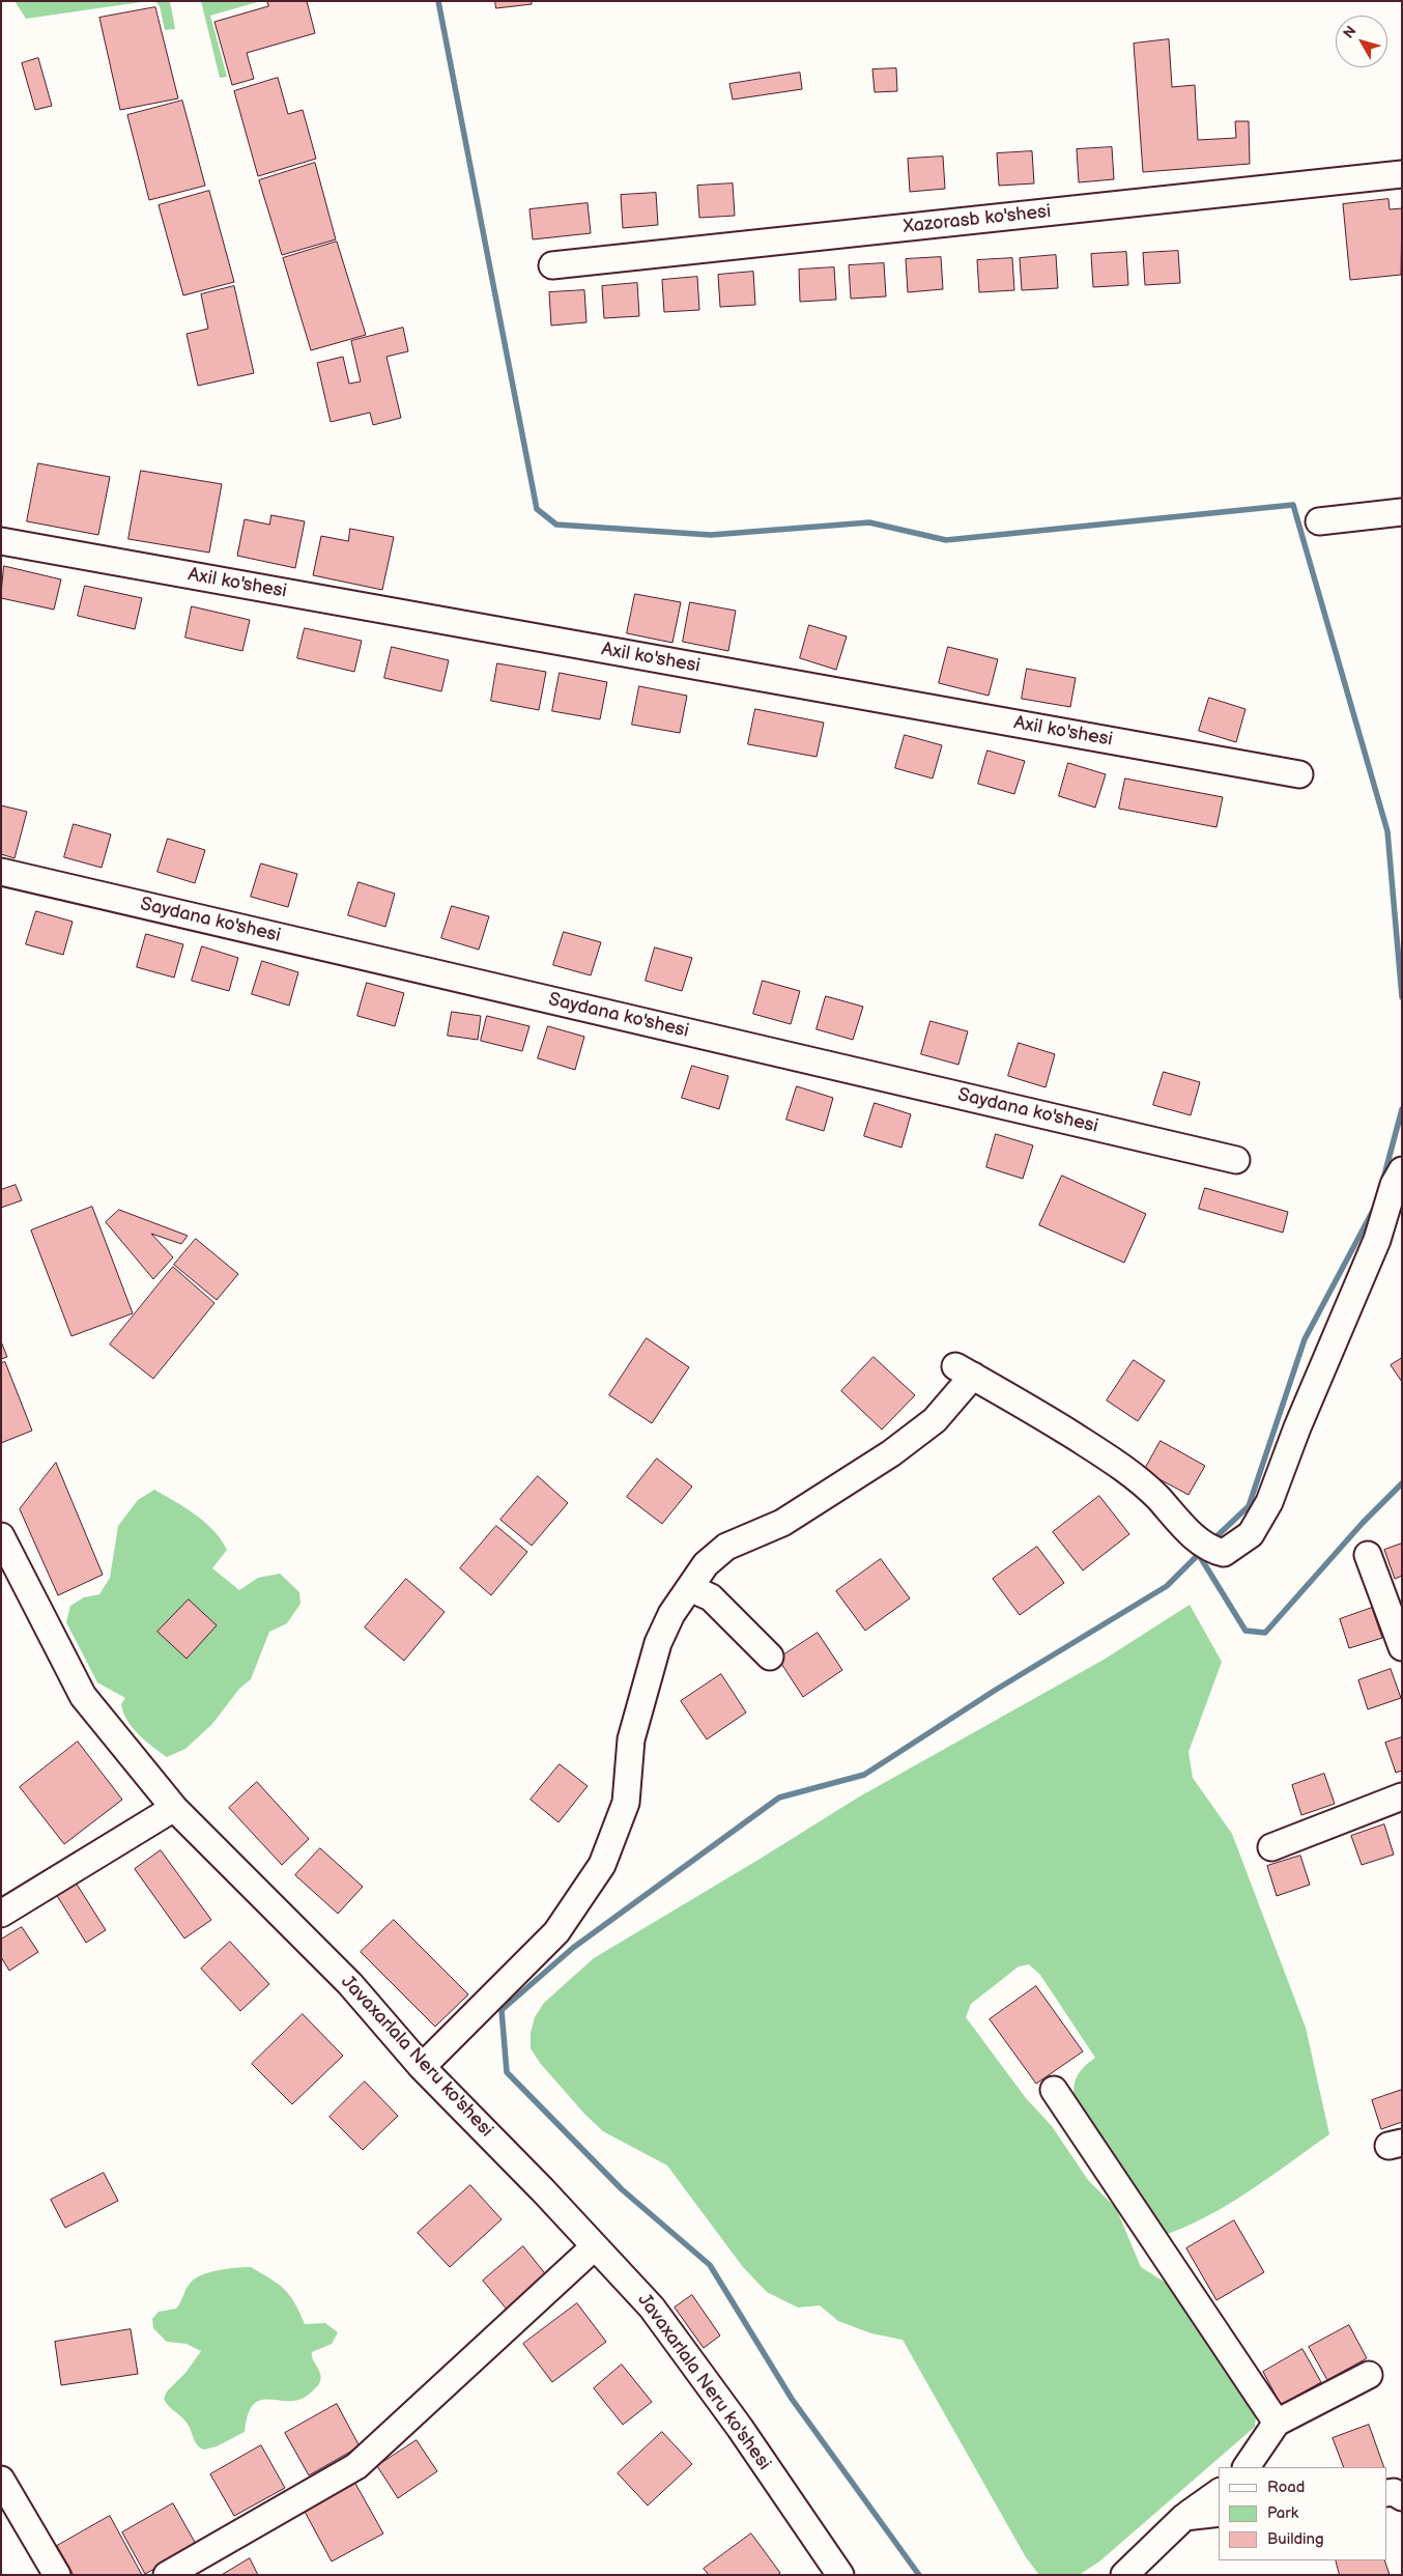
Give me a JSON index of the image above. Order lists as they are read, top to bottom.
{
  "streets": {
    "street": [
      "Xazorasb ko'shesi",
      "Axil ko'shesi",
      "Saydana ko'shesi",
      "Javaxarlala Neru ko'shesi"
    ]
  },
  "legend": ["Road", "Park", "Building"],
  "north": "top left"
}
